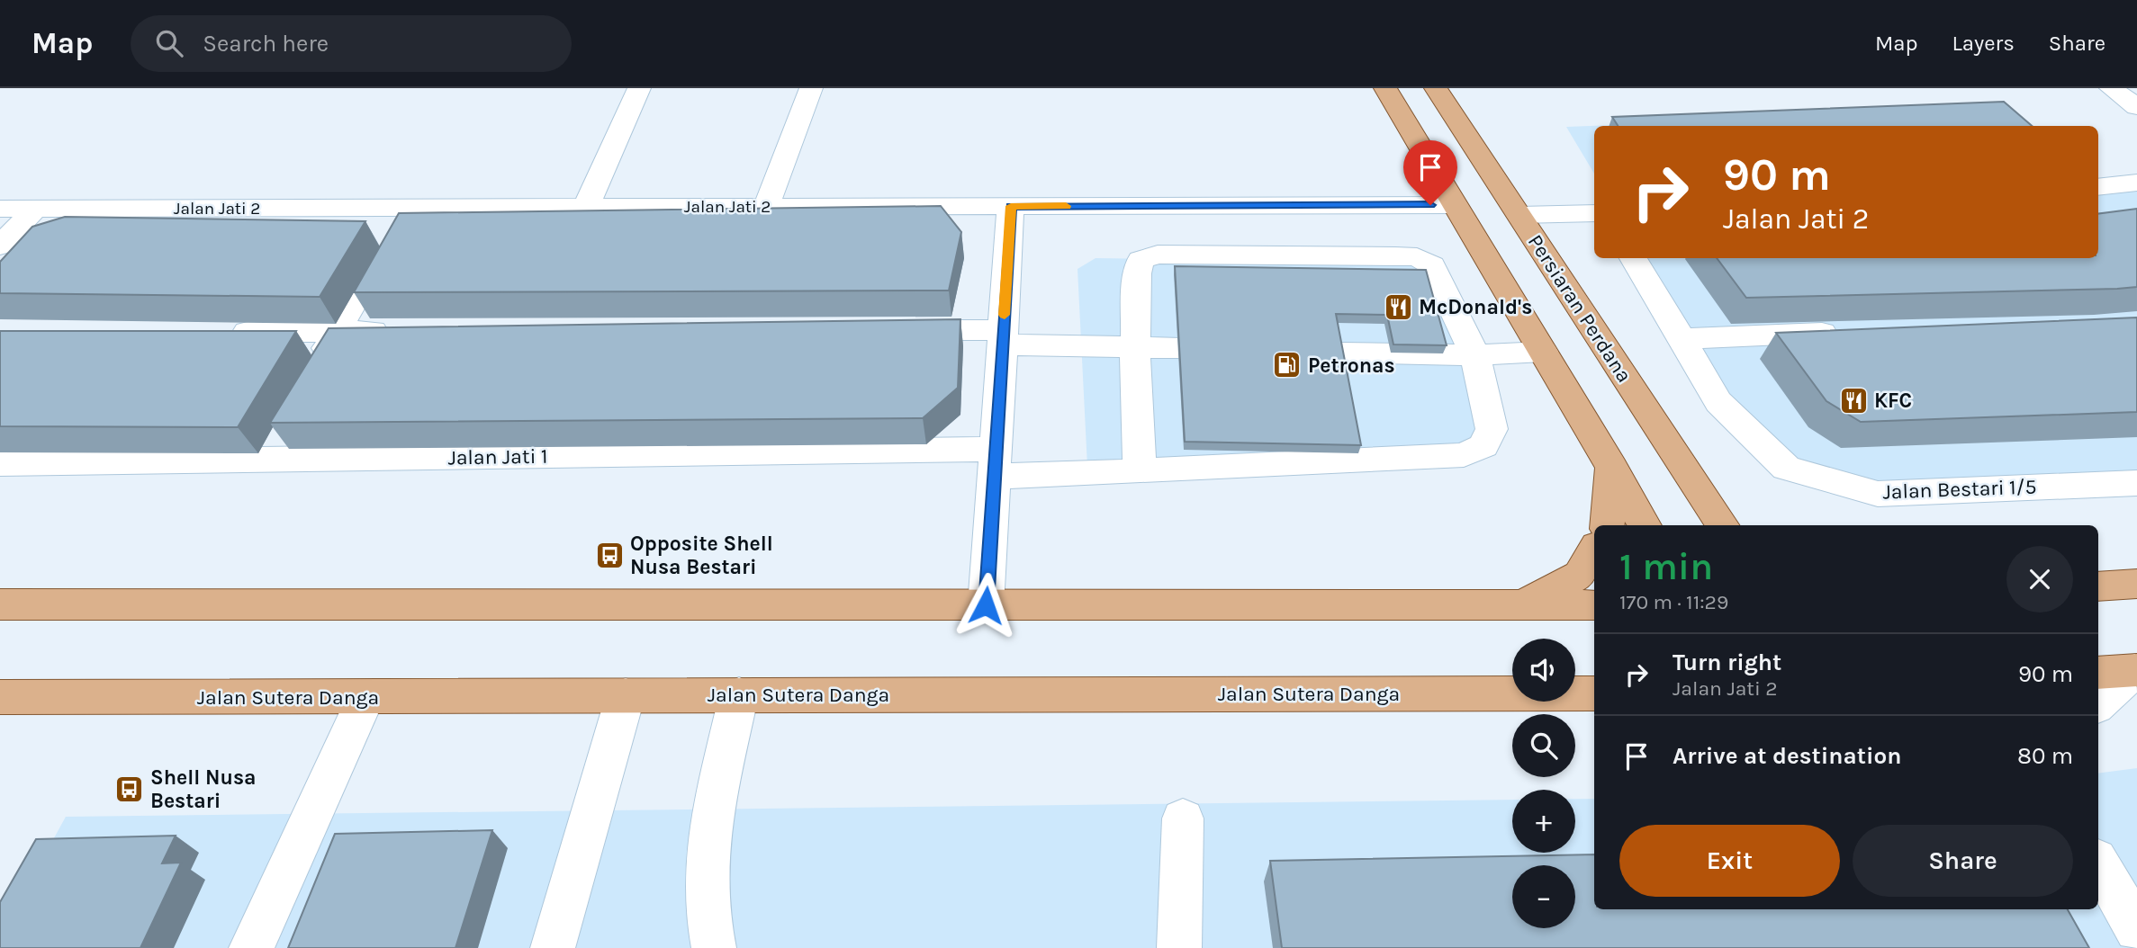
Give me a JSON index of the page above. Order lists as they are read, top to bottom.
{
  "streets": {
    "main road": ["Persiaran Perdana", "Jalan Sutera Danga"],
    "street": ["Jalan Jati 2", "Jalan Jati 1", "Jalan Bestari 1/5"]
  },
  "places": {
    "restaurant": ["McDonald's", "KFC"],
    "fuel station": ["Petronas"],
    "bus stop": ["Opposite Shell Nusa Bestari", "Shell Nusa Bestari"]
  },
  "page": {
    "header": "Map",
    "search": "Search here",
    "nav": ["Map", "Layers", "Share"],
    "turn": ["90 m", "Jalan Jati 2"],
    "heading": ["1 min", "170 m · 11:29"],
    "list": [
      {
        "name": "Turn right",
        "note": "Jalan Jati 2",
        "value": "90 m"
      },
      {
        "name": "Arrive at destination",
        "value": "80 m"
      }
    ],
    "map_buttons": ["+", "−"],
    "buttons": ["Exit", "Share"]
  }
}
